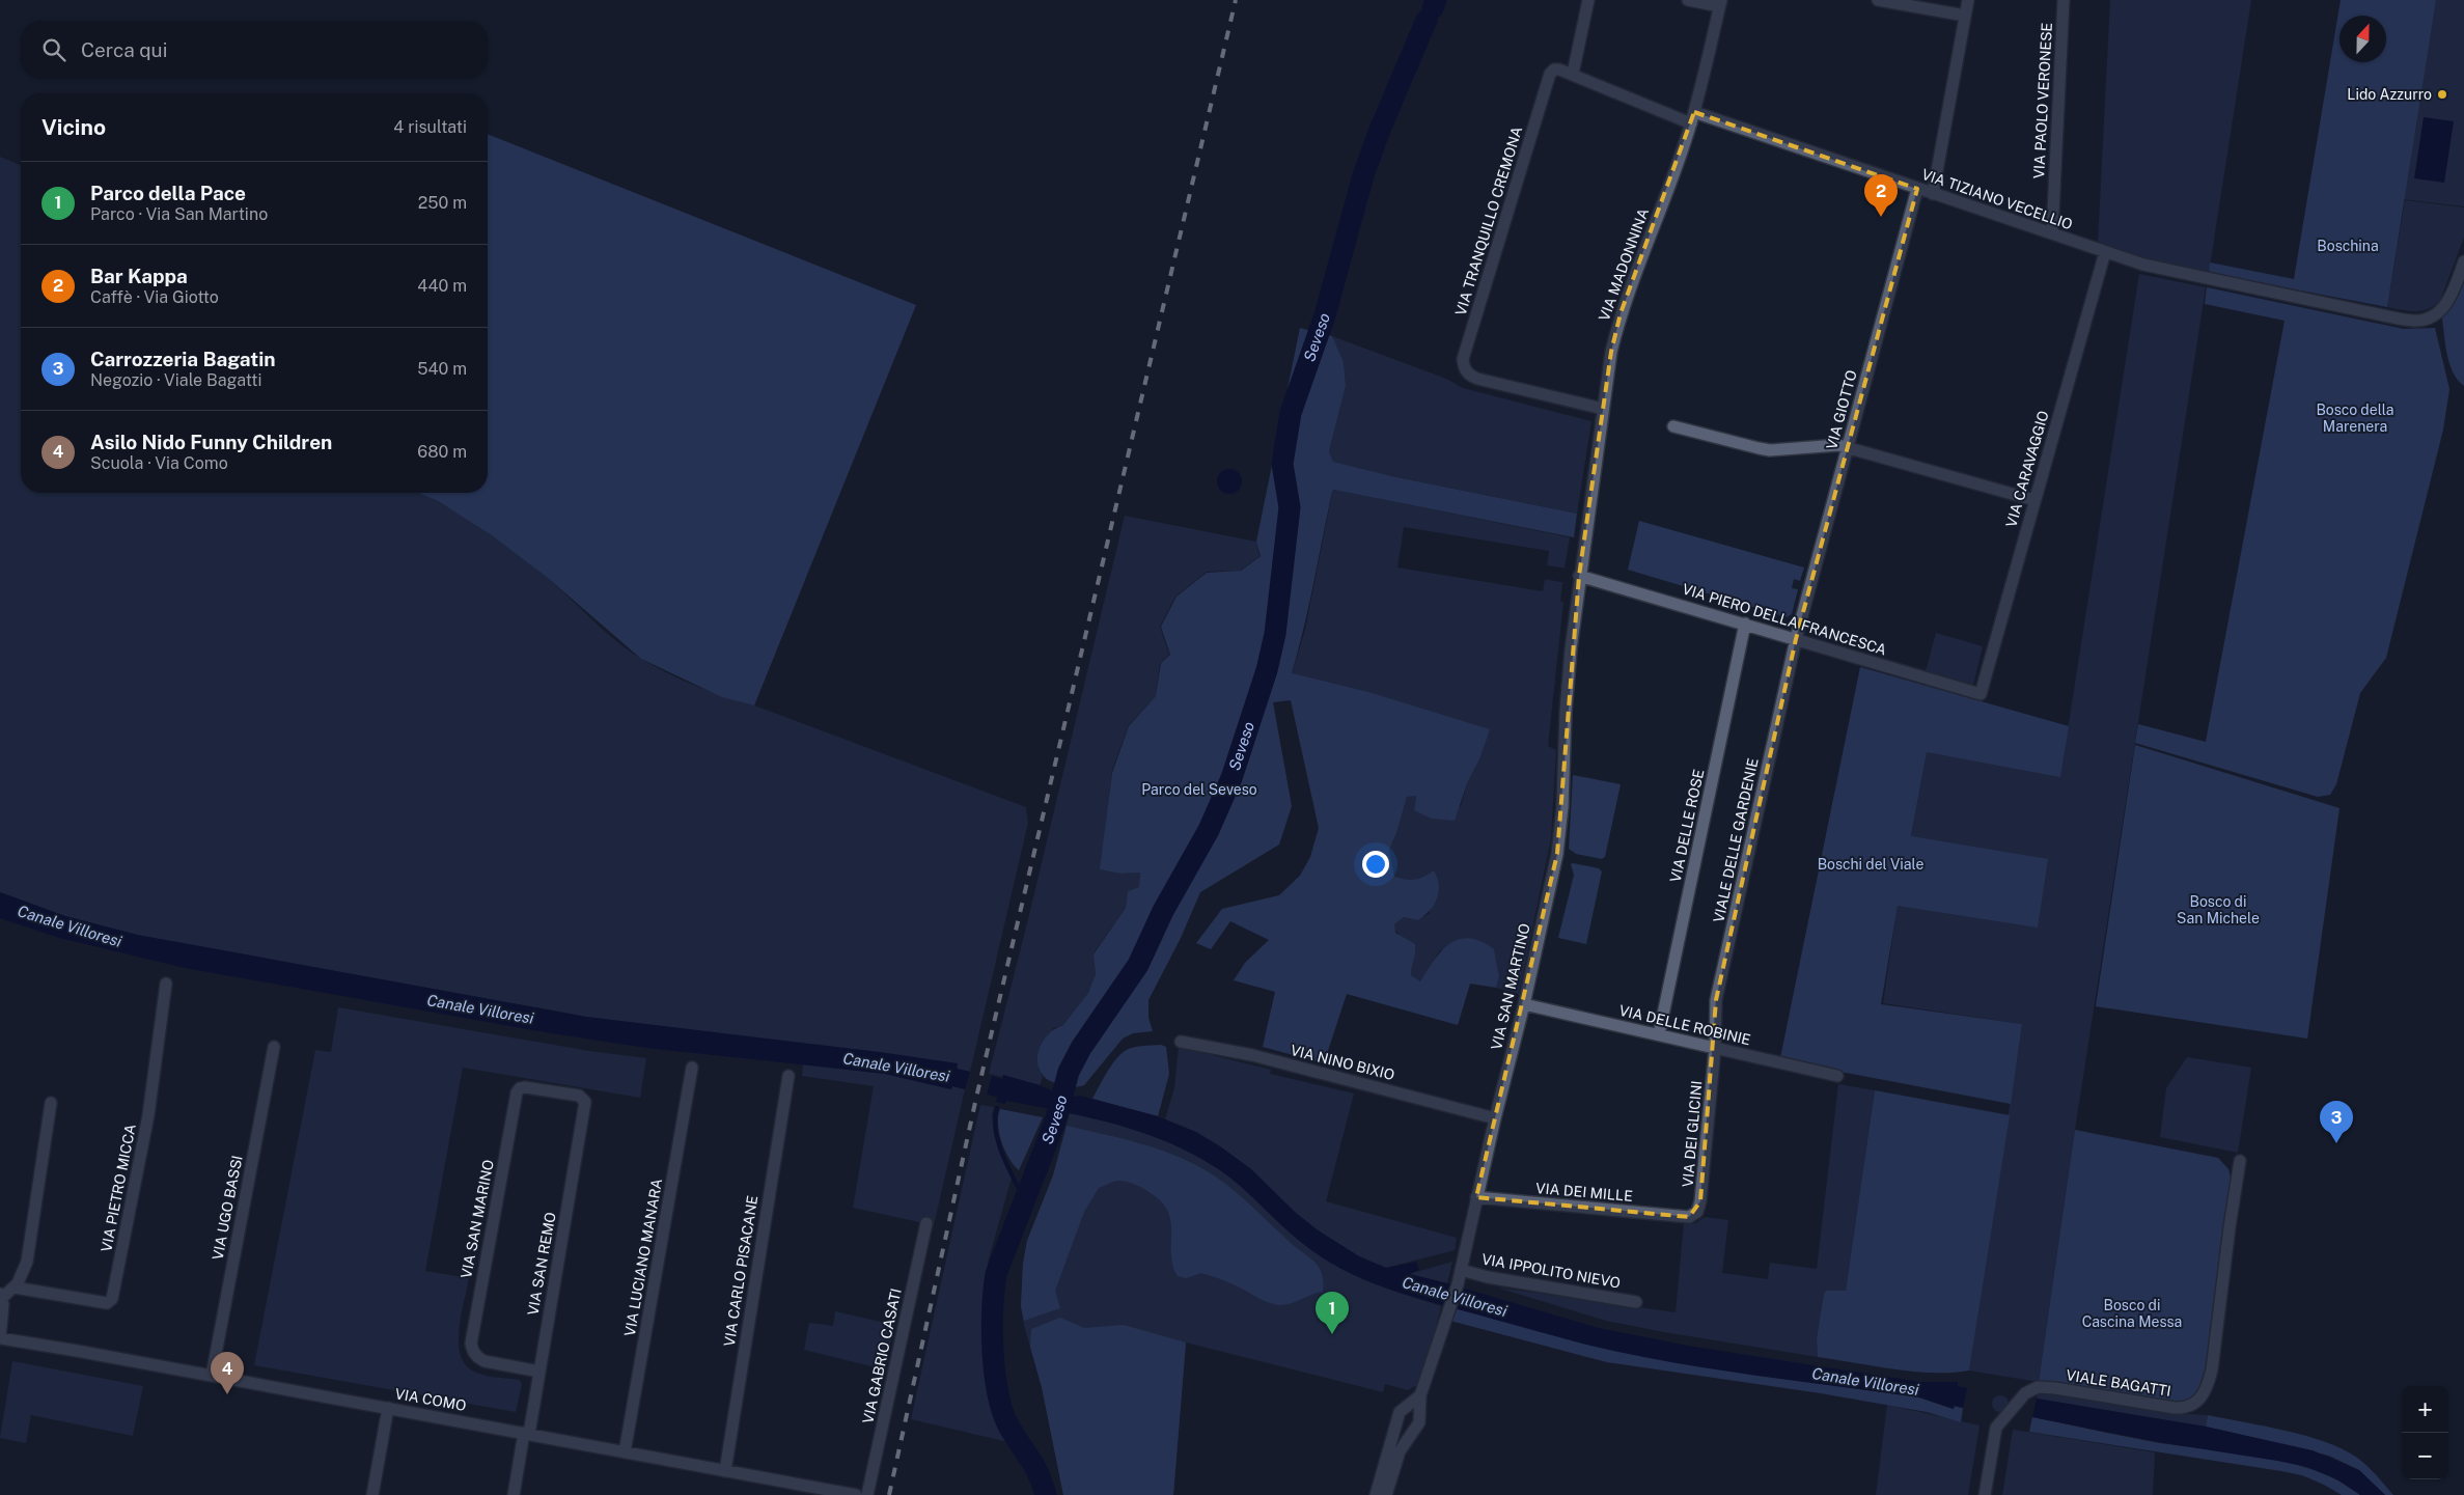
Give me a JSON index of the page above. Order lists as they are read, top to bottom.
{
  "streets": {
    "street": [
      "VIA PAOLO VERONESE",
      "VIA TIZIANO VECELLIO",
      "VIA TRANQUILLO CREMONA",
      "VIA MADONNINA",
      "VIA GIOTTO",
      "VIA CARAVAGGIO",
      "VIA PIERO DELLA FRANCESCA",
      "VIA DELLE ROSE",
      "VIALE DELLE GARDENIE",
      "VIA SAN MARTINO",
      "VIA DELLE ROBINIE",
      "VIA NINO BIXIO",
      "VIA DEI GLICINI",
      "VIA PIETRO MICCA",
      "VIA DEI MILLE",
      "VIA UGO BASSI",
      "VIA SAN MARINO",
      "VIA LUCIANO MANARA",
      "VIA SAN REMO",
      "VIA CARLO PISACANE",
      "VIA IPPOLITO NIEVO",
      "VIA GABRIO CASATI",
      "VIALE BAGATTI",
      "VIA COMO"
    ]
  },
  "crossings": [
    ["VIA PAOLO VERONESE", "VIA TIZIANO VECELLIO"],
    ["VIA TIZIANO VECELLIO", "VIA TRANQUILLO CREMONA"],
    ["VIA TIZIANO VECELLIO", "VIA MADONNINA"],
    ["VIA TIZIANO VECELLIO", "VIA GIOTTO"],
    ["VIA TIZIANO VECELLIO", "VIA CARAVAGGIO"],
    ["VIA TRANQUILLO CREMONA", "VIA MADONNINA"],
    ["VIA MADONNINA", "VIA PIERO DELLA FRANCESCA"],
    ["VIA MADONNINA", "VIA SAN MARTINO"],
    ["VIA GIOTTO", "VIA PIERO DELLA FRANCESCA"],
    ["VIA GIOTTO", "VIALE DELLE GARDENIE"],
    ["VIA CARAVAGGIO", "VIA PIERO DELLA FRANCESCA"],
    ["VIA PIERO DELLA FRANCESCA", "VIA DELLE ROSE"],
    ["VIA PIERO DELLA FRANCESCA", "VIALE DELLE GARDENIE"],
    ["VIA PIERO DELLA FRANCESCA", "VIA SAN MARTINO"],
    ["VIA DELLE ROSE", "VIA DELLE ROBINIE"],
    ["VIALE DELLE GARDENIE", "VIA DELLE ROBINIE"],
    ["VIALE DELLE GARDENIE", "VIA DEI GLICINI"],
    ["VIA SAN MARTINO", "VIA DELLE ROBINIE"],
    ["VIA SAN MARTINO", "VIA NINO BIXIO"],
    ["VIA SAN MARTINO", "VIA DEI MILLE"],
    ["VIA SAN MARTINO", "VIA IPPOLITO NIEVO"],
    ["VIA DELLE ROBINIE", "VIA DEI GLICINI"],
    ["VIA DEI GLICINI", "VIA DEI MILLE"],
    ["VIA UGO BASSI", "VIA COMO"],
    ["VIA SAN MARINO", "VIA SAN REMO"],
    ["VIA LUCIANO MANARA", "VIA COMO"],
    ["VIA SAN REMO", "VIA COMO"],
    ["VIA CARLO PISACANE", "VIA COMO"]
  ],
  "water": ["Seveso", "Canale Villoresi"],
  "parks": [
    "Boschina",
    "Bosco della Marenera",
    "Parco del Seveso",
    "Boschi del Viale",
    "Bosco di San Michele",
    "Bosco di Cascina Messa"
  ],
  "places": ["Lido Azzurro"],
  "north": "top",
  "page": {
    "search": "Cerca qui",
    "heading": ["Vicino", "4 risultati"],
    "list": [
      {
        "mark": "1",
        "name": "Parco della Pace",
        "note": "Parco · Via San Martino",
        "value": "250 m"
      },
      {
        "mark": "2",
        "name": "Bar Kappa",
        "note": "Caffè · Via Giotto",
        "value": "440 m"
      },
      {
        "mark": "3",
        "name": "Carrozzeria Bagatin",
        "note": "Negozio · Viale Bagatti",
        "value": "540 m"
      },
      {
        "mark": "4",
        "name": "Asilo Nido Funny Children",
        "note": "Scuola · Via Como",
        "value": "680 m"
      }
    ],
    "pins": [
      "2",
      "3",
      "1",
      "4"
    ],
    "map_buttons": ["+", "−"]
  }
}
